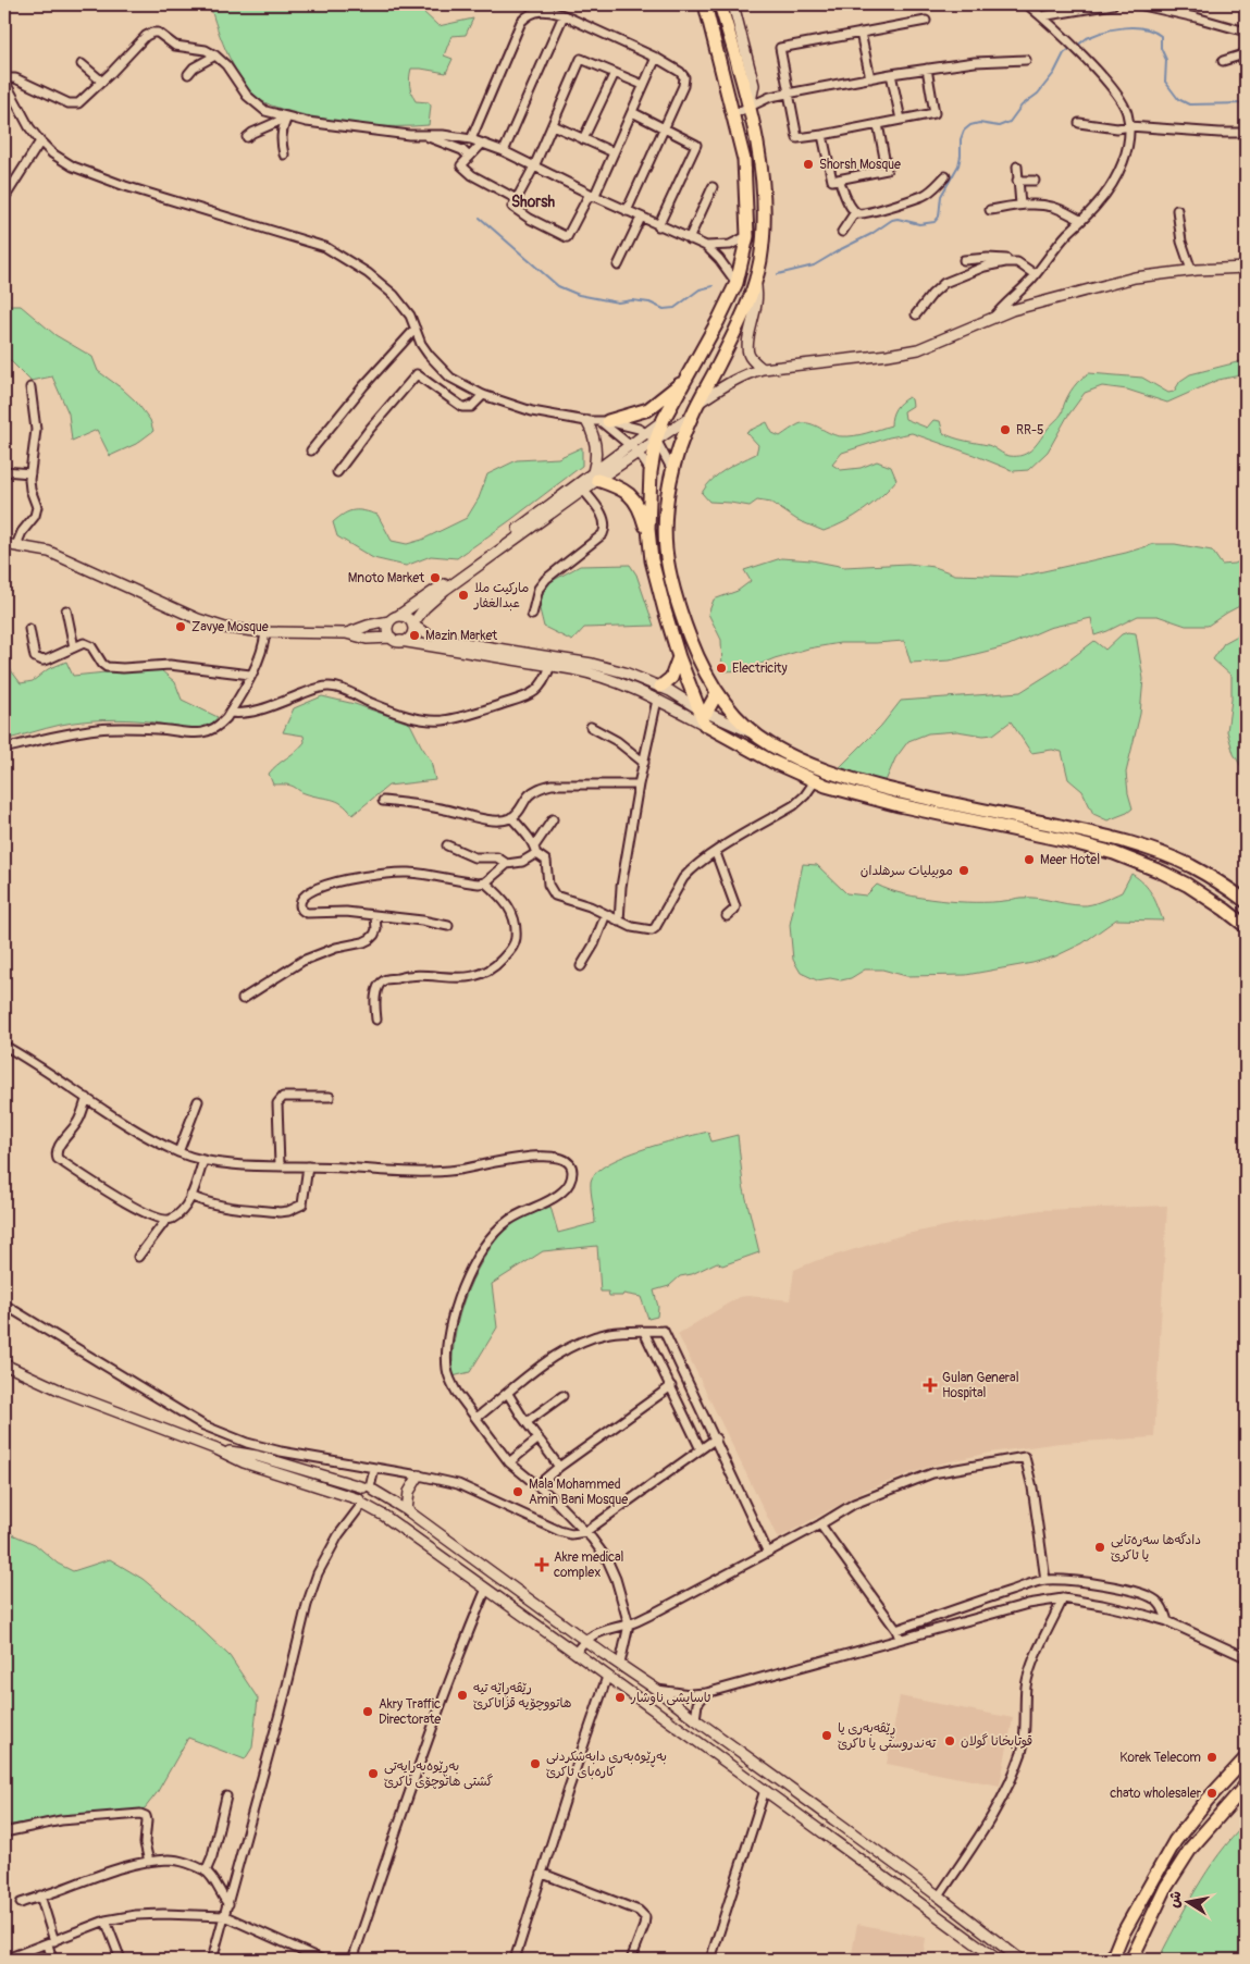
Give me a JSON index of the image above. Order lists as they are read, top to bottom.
{
  "districts": ["Shorsh"],
  "places": {
    "other": [
      "Shorsh Mosque",
      "RR-5",
      "Mnoto Market",
      "ماركيت ملا عبدالغفار",
      "Zavye Mosque",
      "Mazin Market",
      "Electricity",
      "Meer Hotel",
      "موبيليات سرهلدان",
      "Mala Mohammed Amin Bani Mosque",
      "دادگەها سەرەتایی یا ئاکرێ",
      "رێڤەڕاێە تیە هاتووچۆیە قزائاکرێ",
      "ئاسايشى ناوشار",
      "Akry Traffic Directorate",
      "ڕێڤەبەری یا تەندروستی یا ئاکرێ",
      "قوتابخانا گولان",
      "Korek Telecom",
      "بەڕێوەبەری دابەشکردنی کارەبای ئاکرێ",
      "بەڕێوەبەرایەتی گشتی هاتوچۆی ئاکرێ",
      "chato wholesaler"
    ],
    "health": ["Gulan General Hospital", "Akre medical complex"]
  },
  "north": "left"
}
